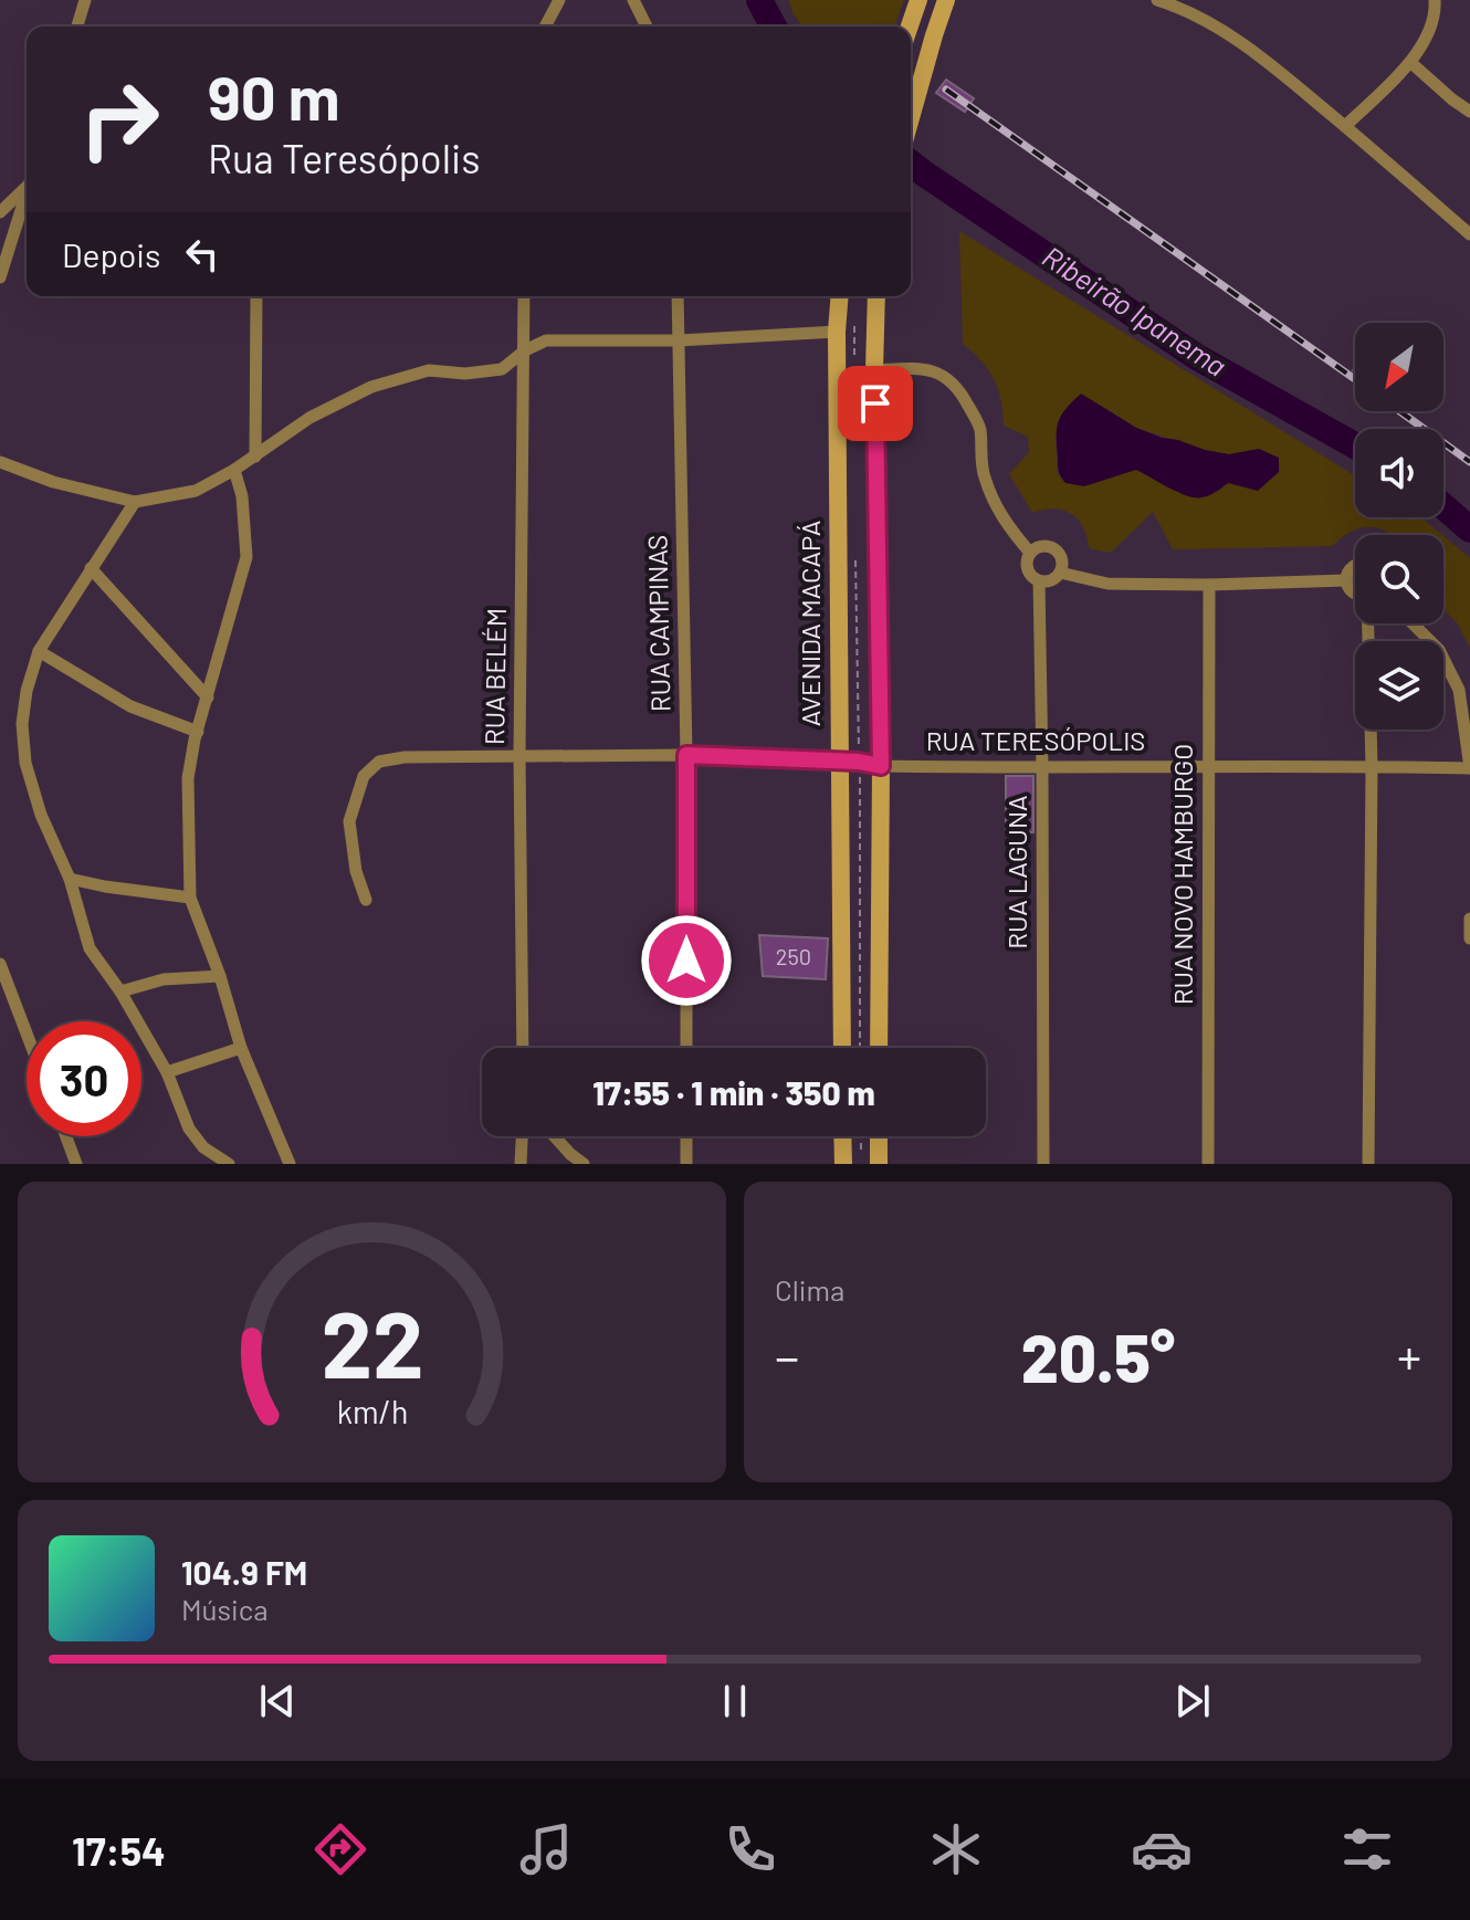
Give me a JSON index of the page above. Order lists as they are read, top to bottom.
{
  "streets": {
    "main road": ["AVENIDA MACAPÁ"],
    "street": [
      "RUA CAMPINAS",
      "RUA BELÉM",
      "RUA TERESÓPOLIS",
      "RUA LAGUNA",
      "RUA NOVO HAMBURGO"
    ]
  },
  "crossings": [
    ["RUA CAMPINAS", "RUA TERESÓPOLIS"],
    ["AVENIDA MACAPÁ", "RUA TERESÓPOLIS"],
    ["RUA BELÉM", "RUA TERESÓPOLIS"],
    ["RUA TERESÓPOLIS", "RUA LAGUNA"],
    ["RUA TERESÓPOLIS", "RUA NOVO HAMBURGO"]
  ],
  "water": ["Ribeirão Ipanema"],
  "house_numbers": ["250"],
  "north": "bottom left",
  "page": {
    "turn": ["90 m", "Rua Teresópolis"],
    "then": "Depois",
    "limit": "30",
    "trip": "17:55 · 1 min · 350 m",
    "tile": "Clima",
    "heat": ["−", "20.5°", "+"],
    "song": ["104.9 FM", "Música"],
    "tabs": "17:54",
    "gauge": ["22", "km/h"]
  }
}
